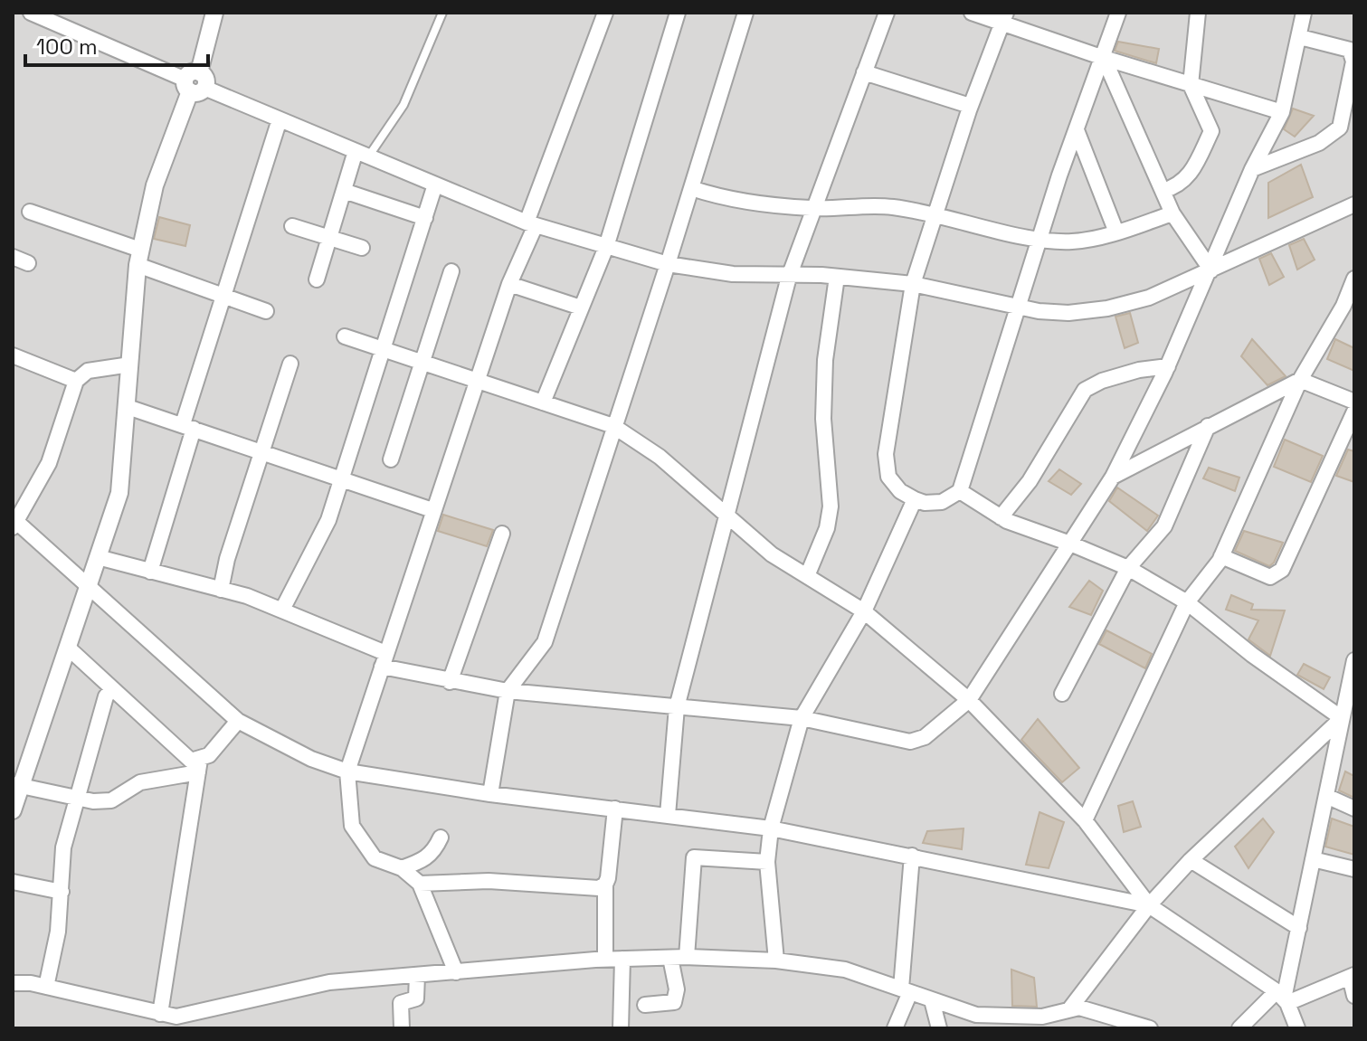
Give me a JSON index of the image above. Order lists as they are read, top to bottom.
{
  "scale_bar": "100 m"
}
